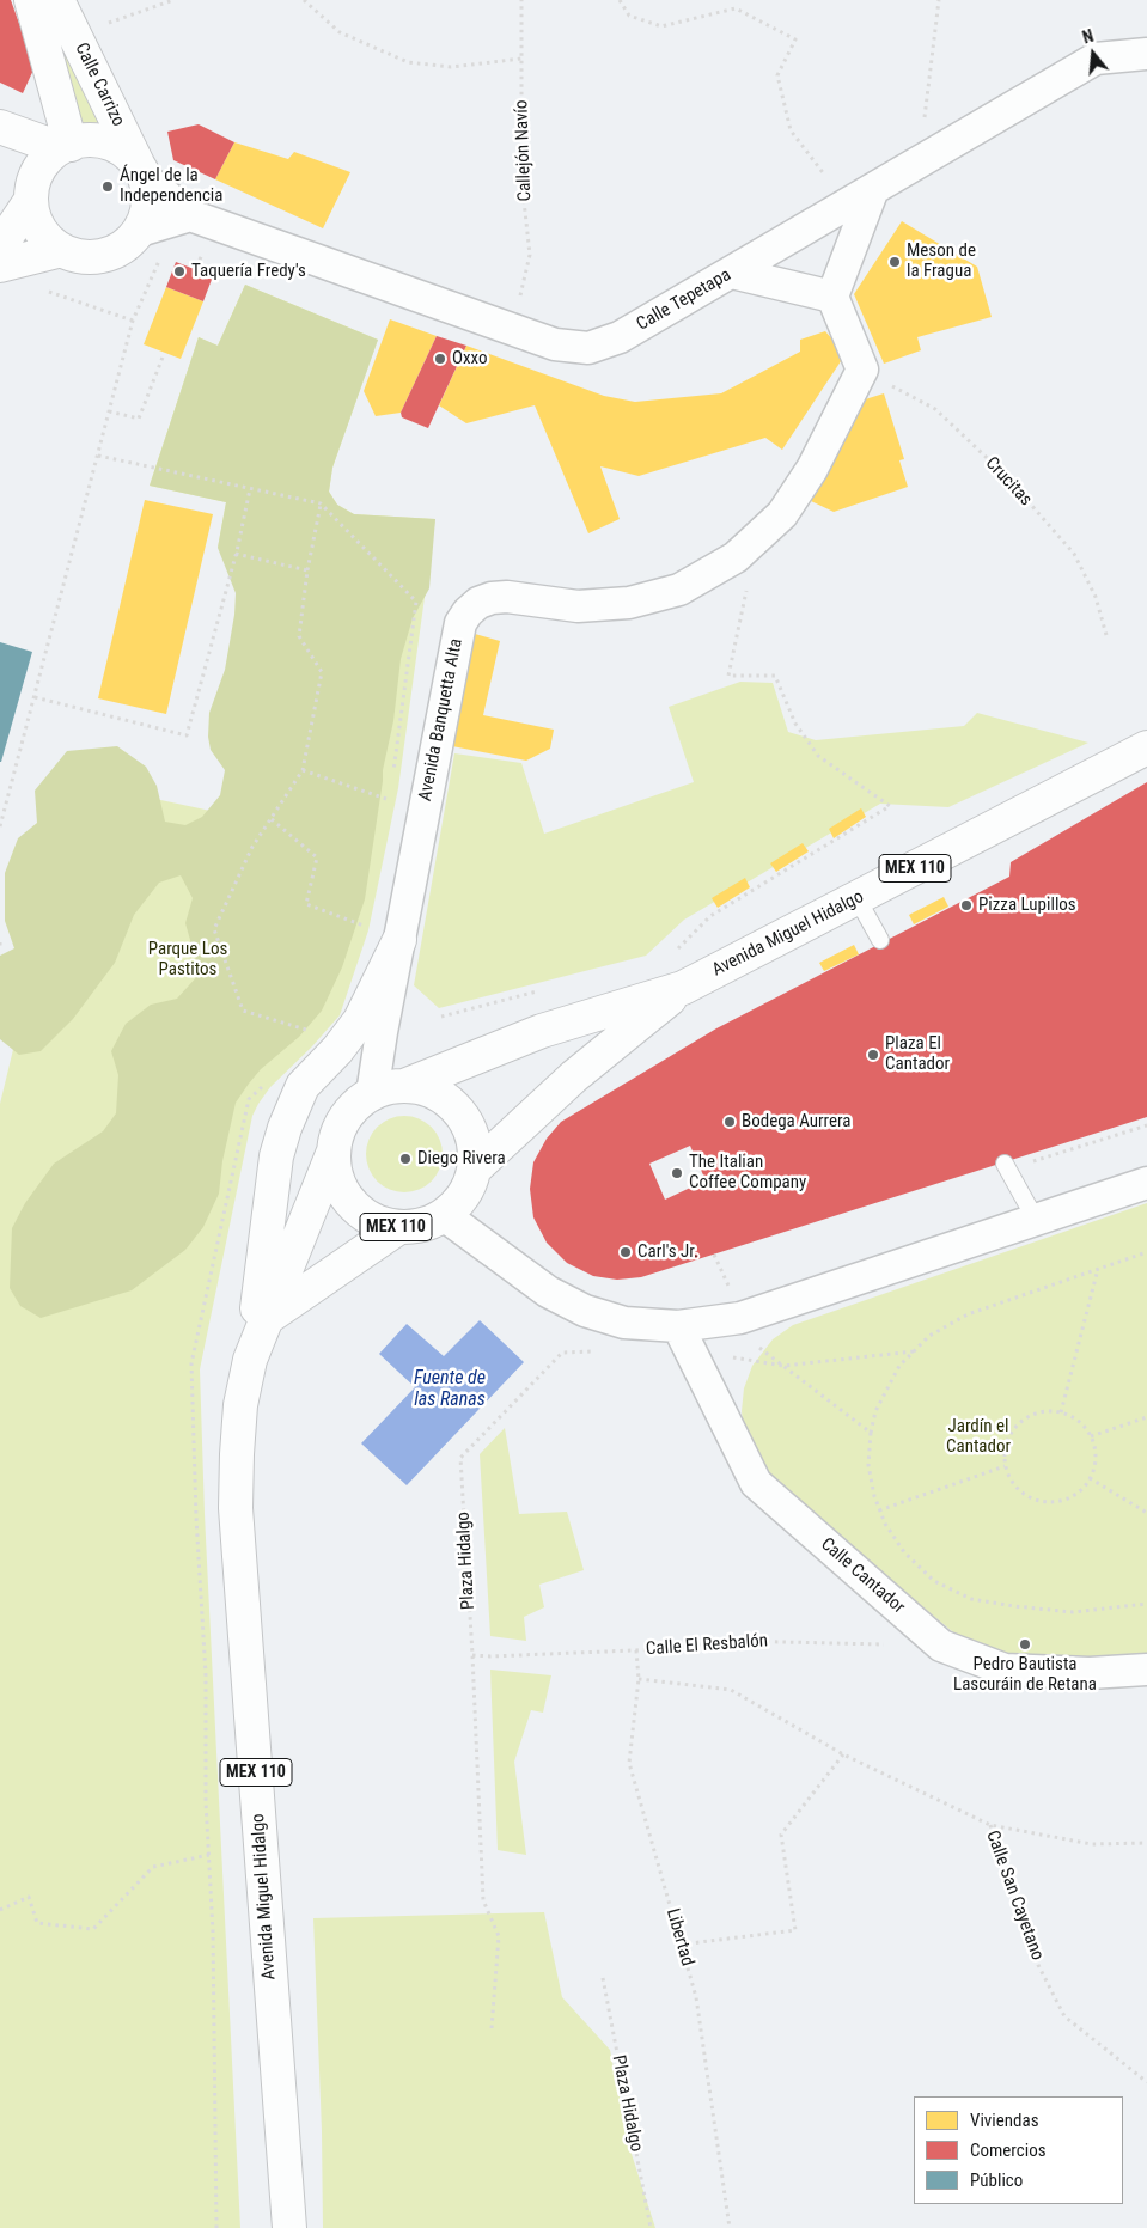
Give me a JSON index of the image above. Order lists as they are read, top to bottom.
{
  "streets": {
    "main road": ["Calle Carrizo", "MEX 110", "Avenida Miguel Hidalgo"],
    "street": ["Calle Tepetapa", "Avenida Banquetta Alta", "Calle Cantador"],
    "path": [
      "Callejón Navío",
      "Crucitas",
      "Plaza Hidalgo",
      "Calle El Resbalón",
      "Calle San Cayetano",
      "Libertad"
    ]
  },
  "crossings": [
    ["Calle Carrizo", "Calle Tepetapa"],
    ["Crucitas", "Avenida Banquetta Alta"],
    ["Avenida Banquetta Alta", "MEX 110"],
    ["Avenida Banquetta Alta", "Avenida Miguel Hidalgo"],
    ["MEX 110", "Avenida Miguel Hidalgo"],
    ["Plaza Hidalgo", "Calle El Resbalón"],
    ["Calle Cantador", "Calle El Resbalón"],
    ["Calle El Resbalón", "Libertad"],
    ["Calle San Cayetano", "Libertad"]
  ],
  "water": ["Fuente de las Ranas"],
  "parks": ["Parque Los Pastitos", "Jardín el Cantador"],
  "places": [
    "Ángel de la Independencia",
    "Meson de la Fragua",
    "Taquería Fredy's",
    "Oxxo",
    "Pizza Lupillos",
    "Plaza El Cantador",
    "Bodega Aurrera",
    "Diego Rivera",
    "The Italian Coffee Company",
    "Carl's Jr.",
    "Pedro Bautista Lascuráin de Retana"
  ],
  "legend": ["Viviendas", "Comercios", "Público"],
  "north": "top"
}
